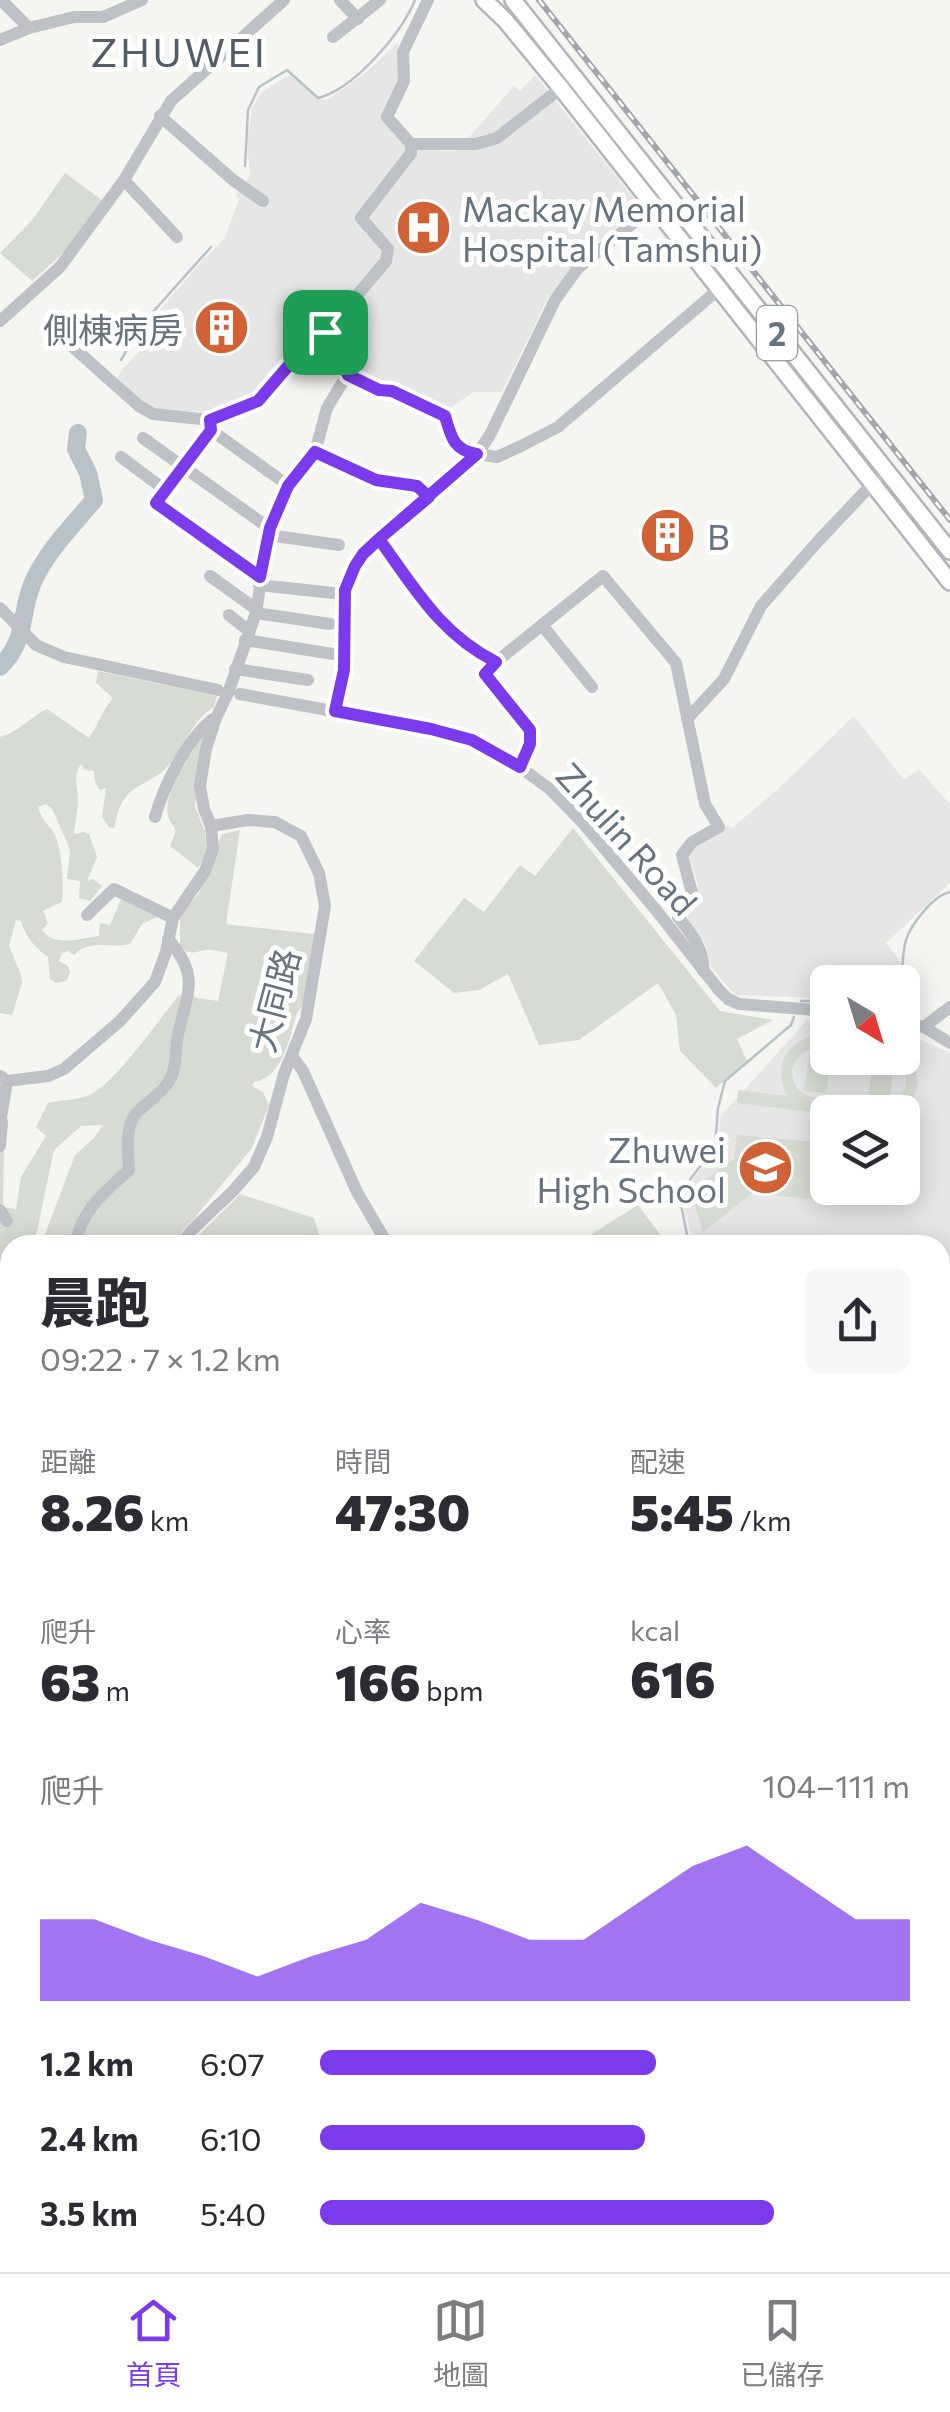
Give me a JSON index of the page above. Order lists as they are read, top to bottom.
{
  "streets": {
    "main road": ["2"],
    "street": ["Zhulin Road", "大同路"]
  },
  "districts": ["ZHUWEI"],
  "places": {
    "hospital": ["Mackay Memorial Hospital (Tamshui)"],
    "building": ["側棟病房", "B"],
    "school or university": ["Zhuwei High School"]
  },
  "north": "bottom right",
  "page": {
    "heading": ["晨跑", "09:22 · 7 × 1.2 km"],
    "stats": [
      ["距離", "8.26 km"],
      ["時間", "47:30"],
      ["配速", "5:45 /km"],
      ["爬升", "63 m"],
      ["心率", "166 bpm"],
      ["kcal", "616"]
    ],
    "chart": ["爬升", "104–111 m"],
    "list": [
      {
        "name": "1.2 km",
        "note": "6:07"
      },
      {
        "name": "2.4 km",
        "note": "6:10"
      },
      {
        "name": "3.5 km",
        "note": "5:40"
      }
    ],
    "tabs": ["首頁", "地圖", "已儲存"]
  }
}
